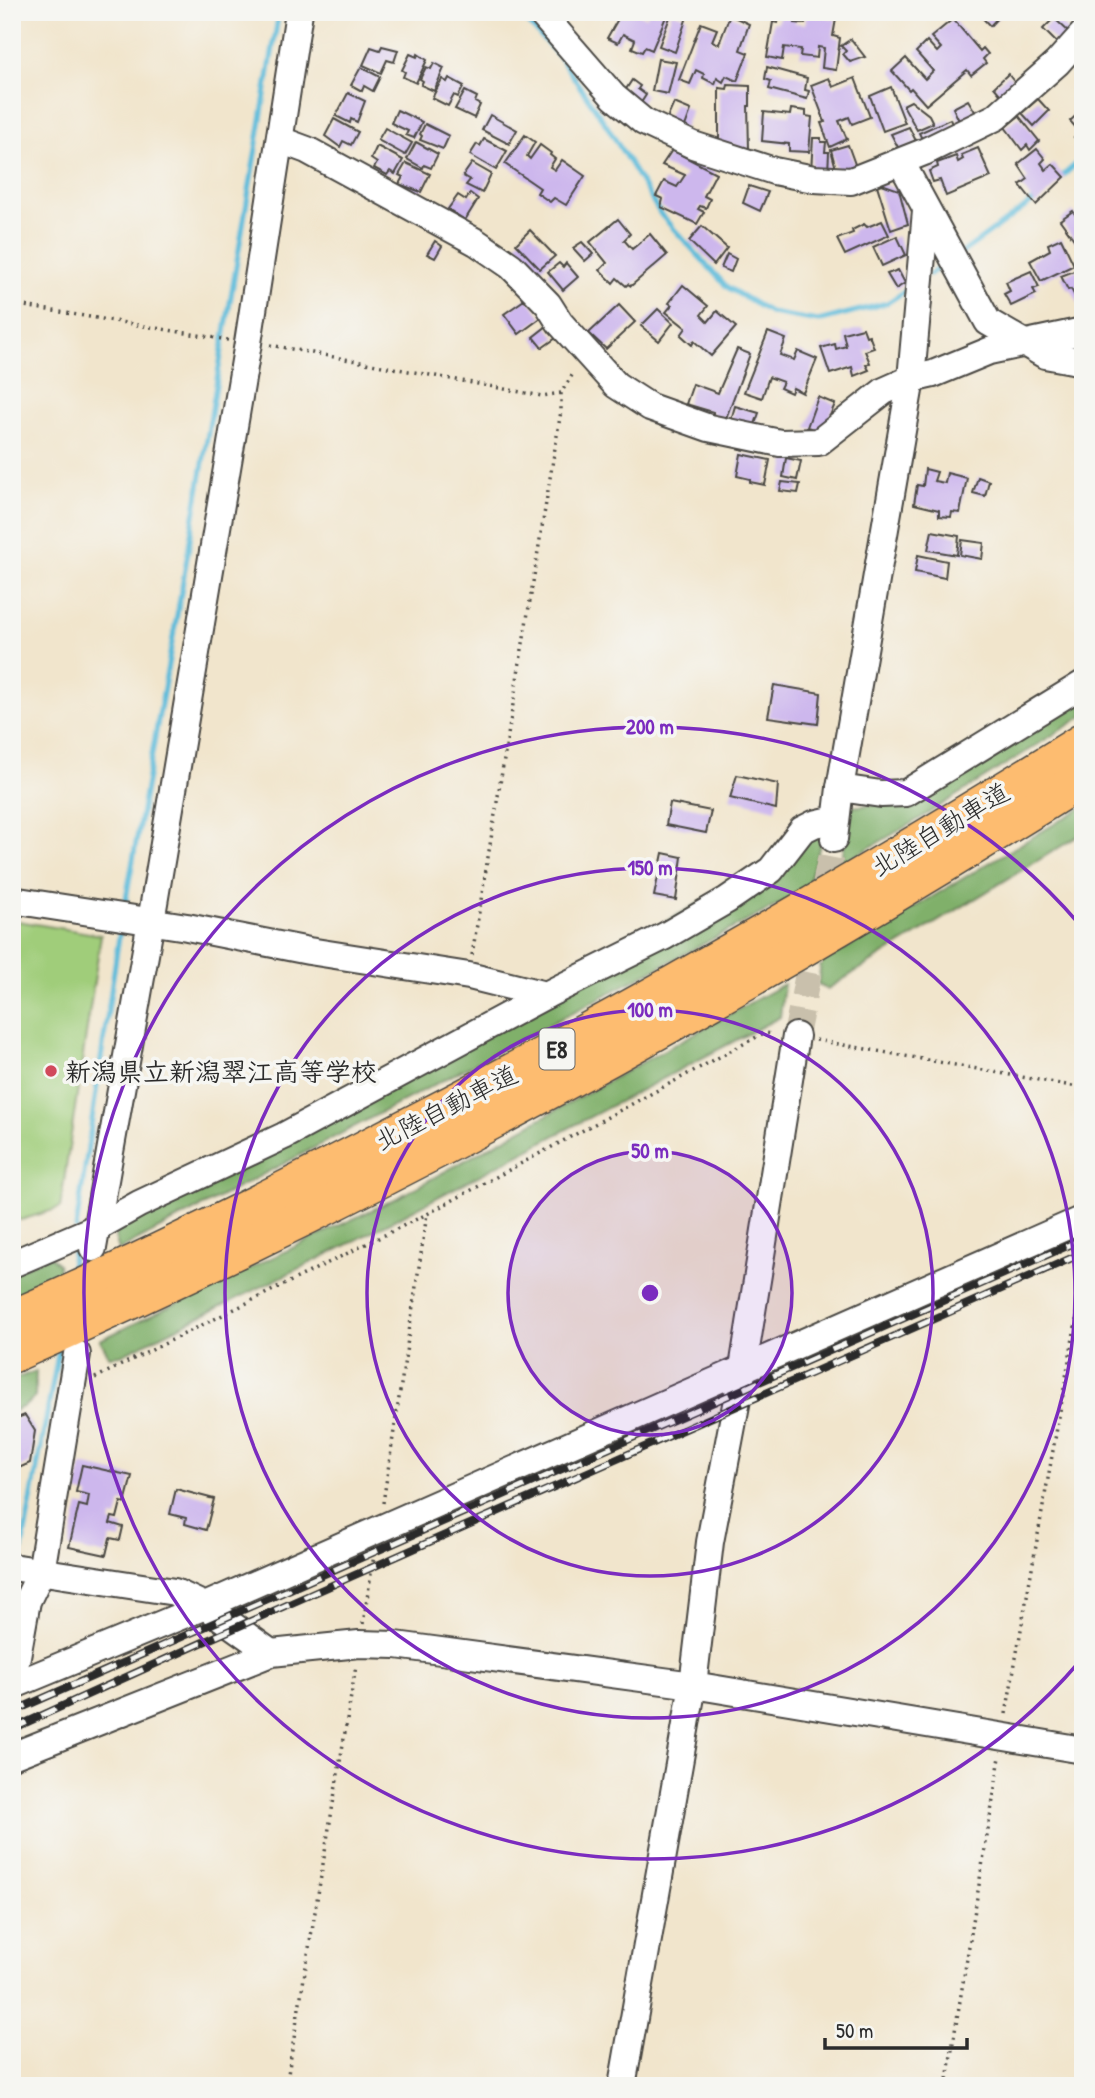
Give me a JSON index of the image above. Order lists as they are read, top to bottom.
{
  "streets": {
    "highway": ["北陸自動車道", "E8"]
  },
  "places": ["新潟県立新潟翠江高等学校"],
  "scale_bar": "50 m",
  "rings": [
    "200 m",
    "150 m",
    "100 m",
    "50 m"
  ]
}
